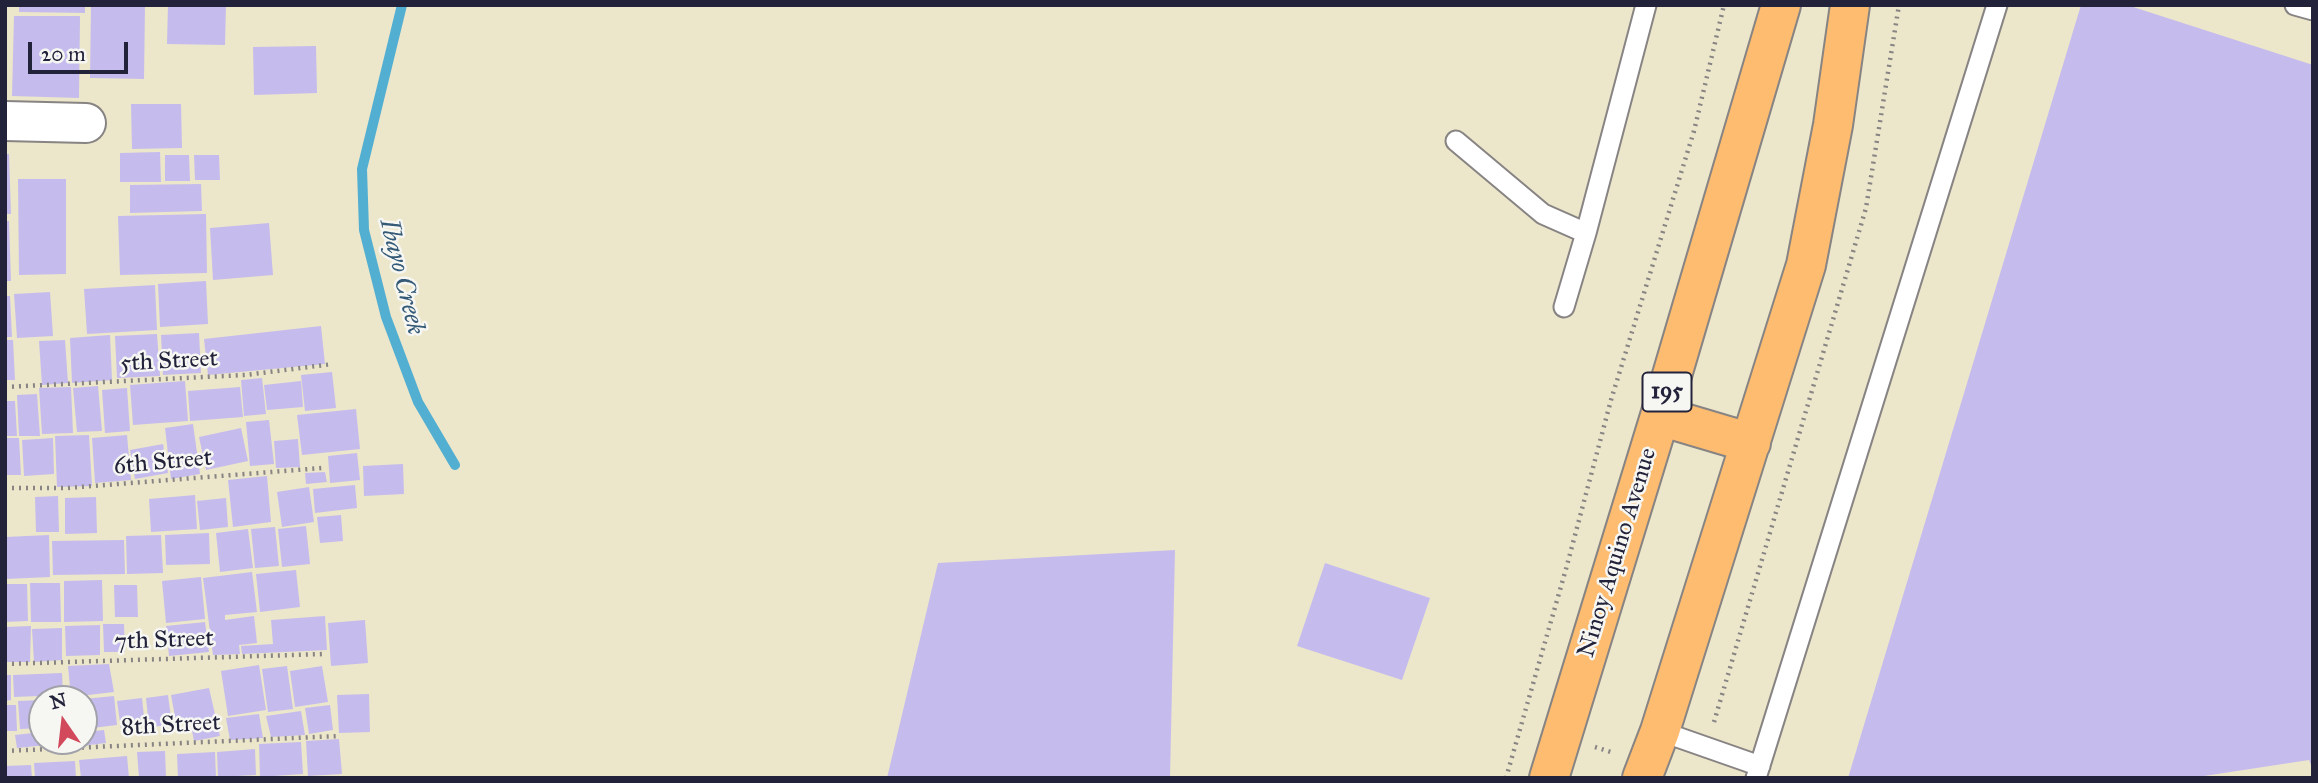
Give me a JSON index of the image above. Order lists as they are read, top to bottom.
{
  "streets": {
    "main road": ["195", "Ninoy Aquino Avenue"],
    "path": [
      "5th Street",
      "6th Street",
      "7th Street",
      "8th Street"
    ]
  },
  "water": ["Ibayo Creek"],
  "scale_bar": "20 m",
  "north": "top"
}
